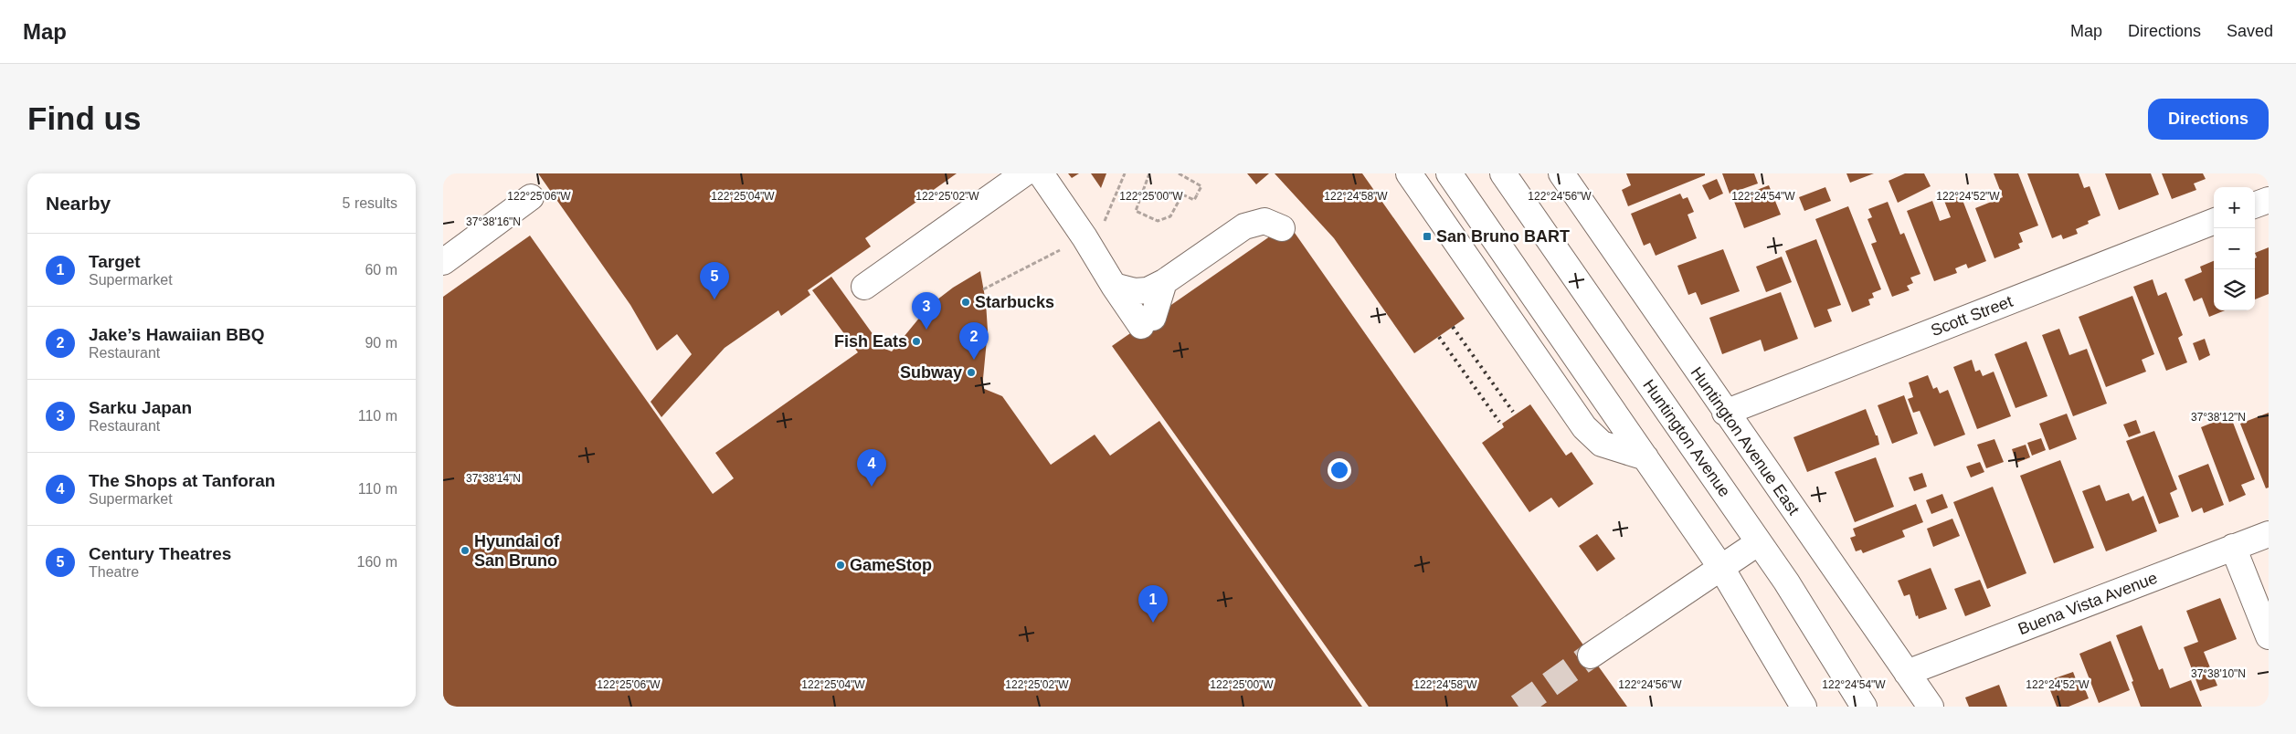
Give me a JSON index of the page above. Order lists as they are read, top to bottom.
{
  "streets": {
    "street": [
      "Scott Street",
      "Huntington Avenue",
      "Huntington Avenue East",
      "Buena Vista Avenue"
    ]
  },
  "crossings": [
    ["Scott Street", "Huntington Avenue East"],
    ["Huntington Avenue East", "Buena Vista Avenue"]
  ],
  "places": {
    "transit": ["San Bruno BART"],
    "other": [
      "Starbucks",
      "Fish Eats",
      "Subway",
      "Hyundai of San Bruno",
      "GameStop"
    ]
  },
  "page": {
    "header": "Map",
    "nav": ["Map", "Directions", "Saved"],
    "buttons": "Directions",
    "title": "Find us",
    "heading": ["Nearby", "5 results"],
    "map_buttons": ["+", "−"],
    "list": [
      {
        "mark": "1",
        "name": "Target",
        "note": "Supermarket",
        "value": "60 m"
      },
      {
        "mark": "2",
        "name": "Jake’s Hawaiian BBQ",
        "note": "Restaurant",
        "value": "90 m"
      },
      {
        "mark": "3",
        "name": "Sarku Japan",
        "note": "Restaurant",
        "value": "110 m"
      },
      {
        "mark": "4",
        "name": "The Shops at Tanforan",
        "note": "Supermarket",
        "value": "110 m"
      },
      {
        "mark": "5",
        "name": "Century Theatres",
        "note": "Theatre",
        "value": "160 m"
      }
    ],
    "pins": [
      "5",
      "3",
      "2",
      "4",
      "1"
    ]
  },
  "coordinates": [
    "122°25'06\"W",
    "122°25'04\"W",
    "122°25'02\"W",
    "122°25'00\"W",
    "122°24'58\"W",
    "122°24'56\"W",
    "122°24'54\"W",
    "122°24'52\"W",
    "37°38'16\"N",
    "37°38'12\"N",
    "37°38'14\"N",
    "37°38'10\"N"
  ]
}
